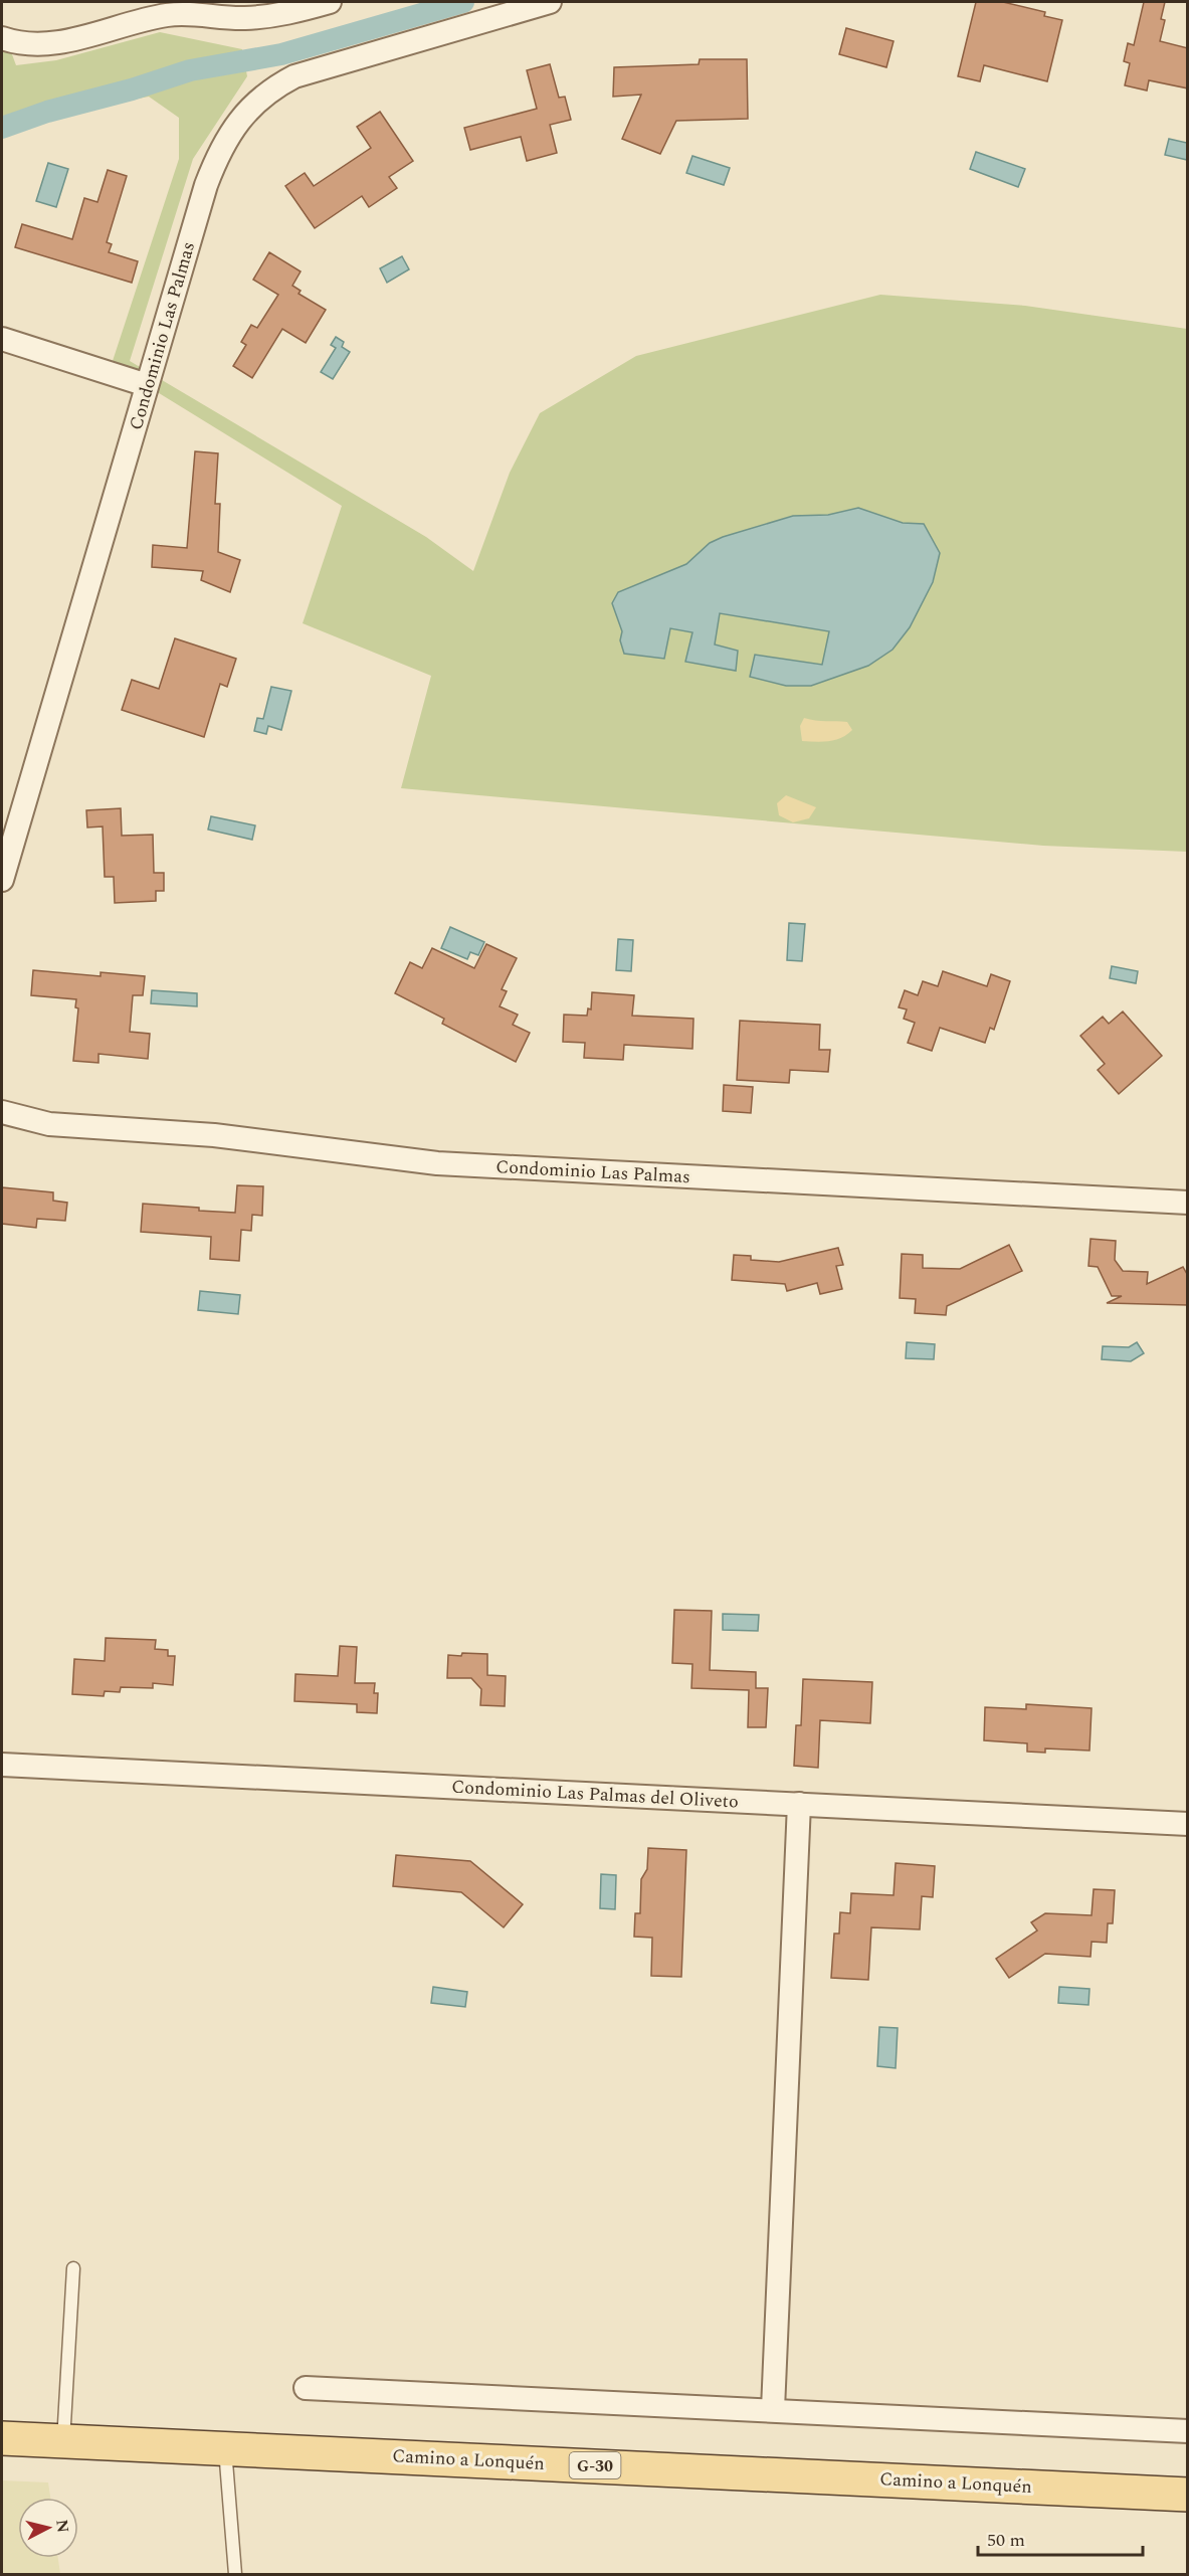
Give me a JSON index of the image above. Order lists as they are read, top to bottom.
{
  "streets": {
    "main road": ["Camino a Lonquén", "G-30"],
    "street": ["Condominio Las Palmas", "Condominio Las Palmas del Oliveto"]
  },
  "scale_bar": "50 m",
  "north": "right"
}
